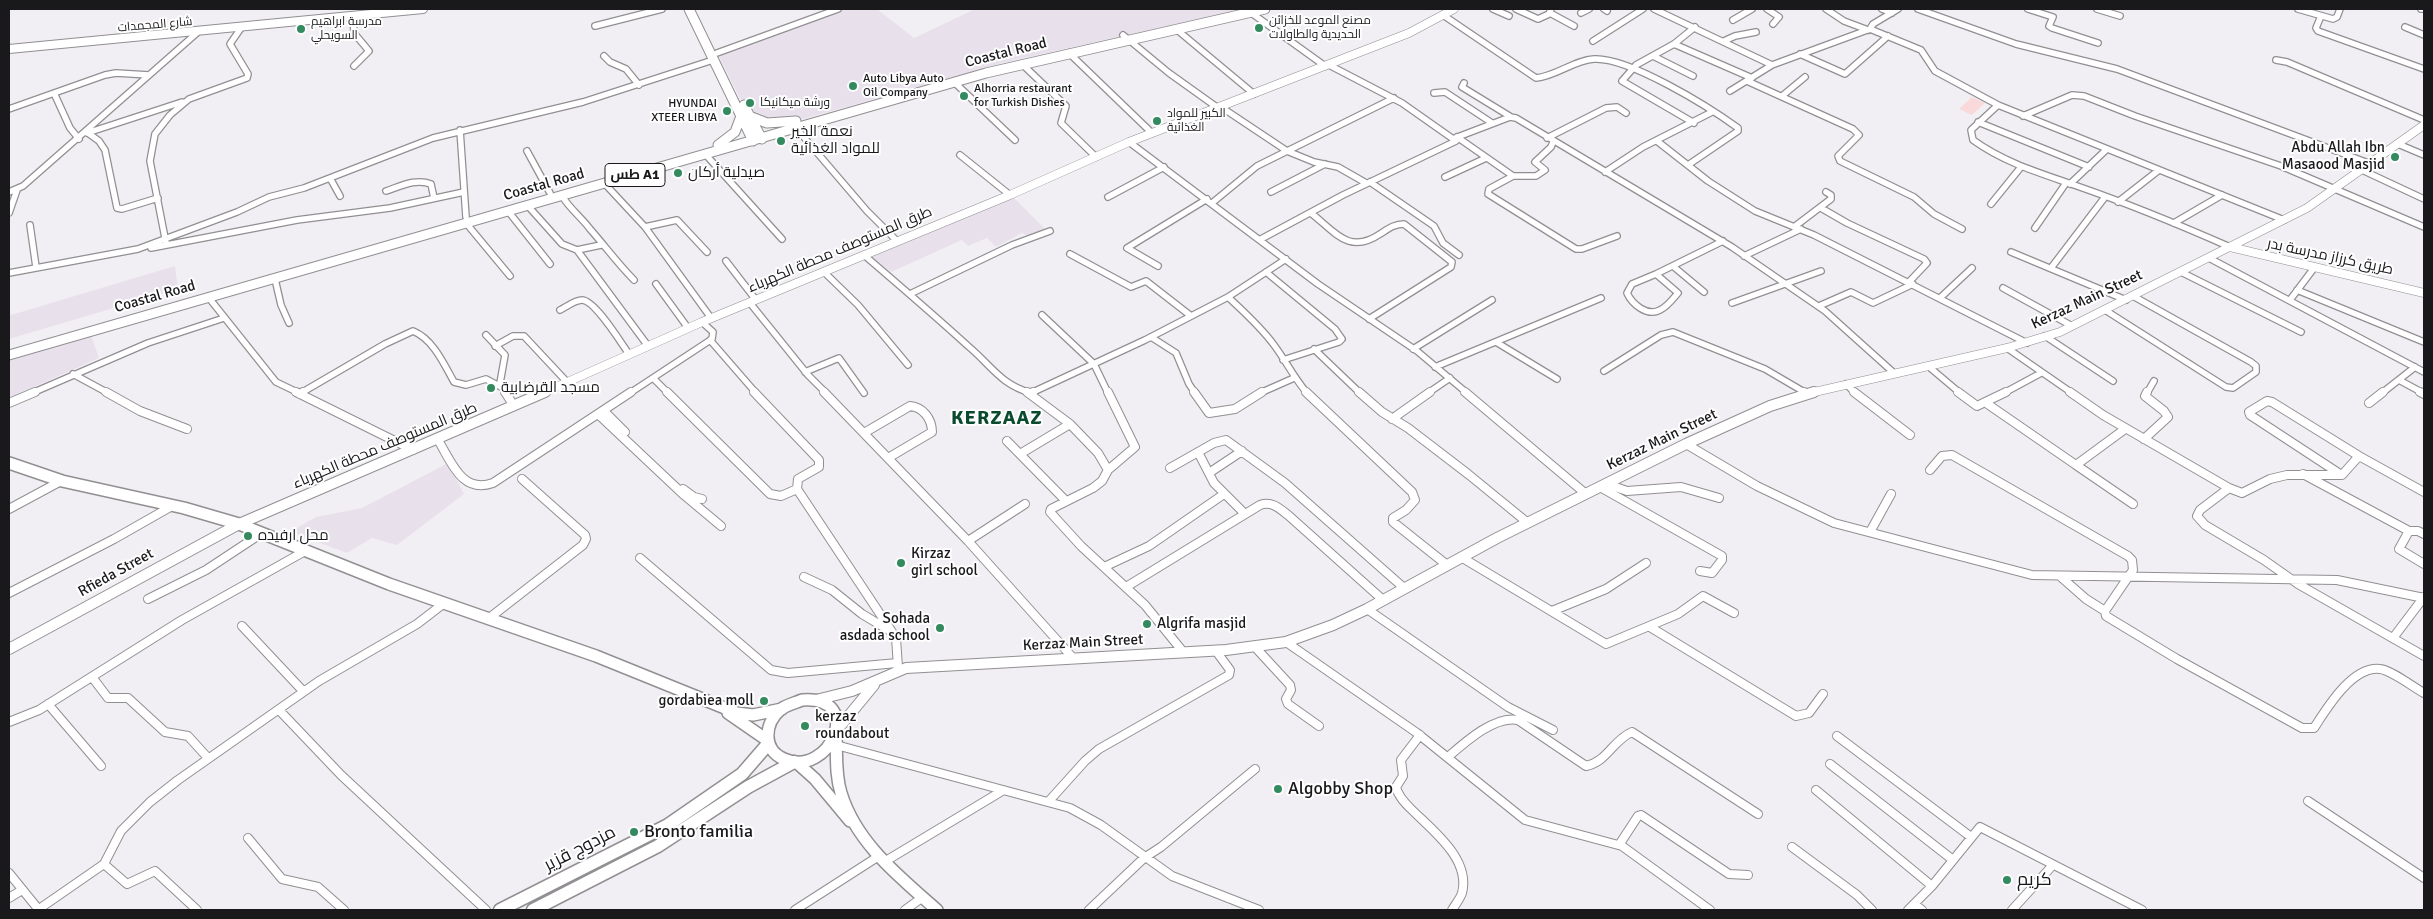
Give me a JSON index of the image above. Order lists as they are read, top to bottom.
{
  "streets": {
    "main road": [
      "شارع المجمدات",
      "Coastal Road",
      "طس A1",
      "مزدوج قزير"
    ],
    "street": [
      "طرق المستوصف محطة الكهرباء",
      "طريق كرزاز مدرسة بدر",
      "Kerzaz Main Street",
      "Rfieda Street"
    ]
  },
  "crossings": [
    ["طرق المستوصف محطة الكهرباء", "Rfieda Street"],
    ["طريق كرزاز مدرسة بدر", "Kerzaz Main Street"],
    ["Kerzaz Main Street", "مزدوج قزير"]
  ],
  "districts": ["KERZAAZ"],
  "places": [
    "مصنع الموعد للخزائن الحديدية والطاولات",
    "مدرسة ابراهيم السويحلي",
    "Auto Libya Auto Oil Company",
    "Alhorria restaurant for Turkish Dishes",
    "ورشة ميكانيكا",
    "HYUNDAI XTEER LIBYA",
    "الكبير للمواد الغذائية",
    "نعمة الخير للمواد الغذائية",
    "Abdu Allah Ibn Masaood Masjid",
    "صيدلية أركان",
    "مسجد القرضابية",
    "محل ارفيده",
    "Kirzaz girl school",
    "Algrifa masjid",
    "Sohada asdada school",
    "gordabiea moll",
    "kerzaz roundabout",
    "Algobby Shop",
    "Bronto familia",
    "كريم"
  ]
}
